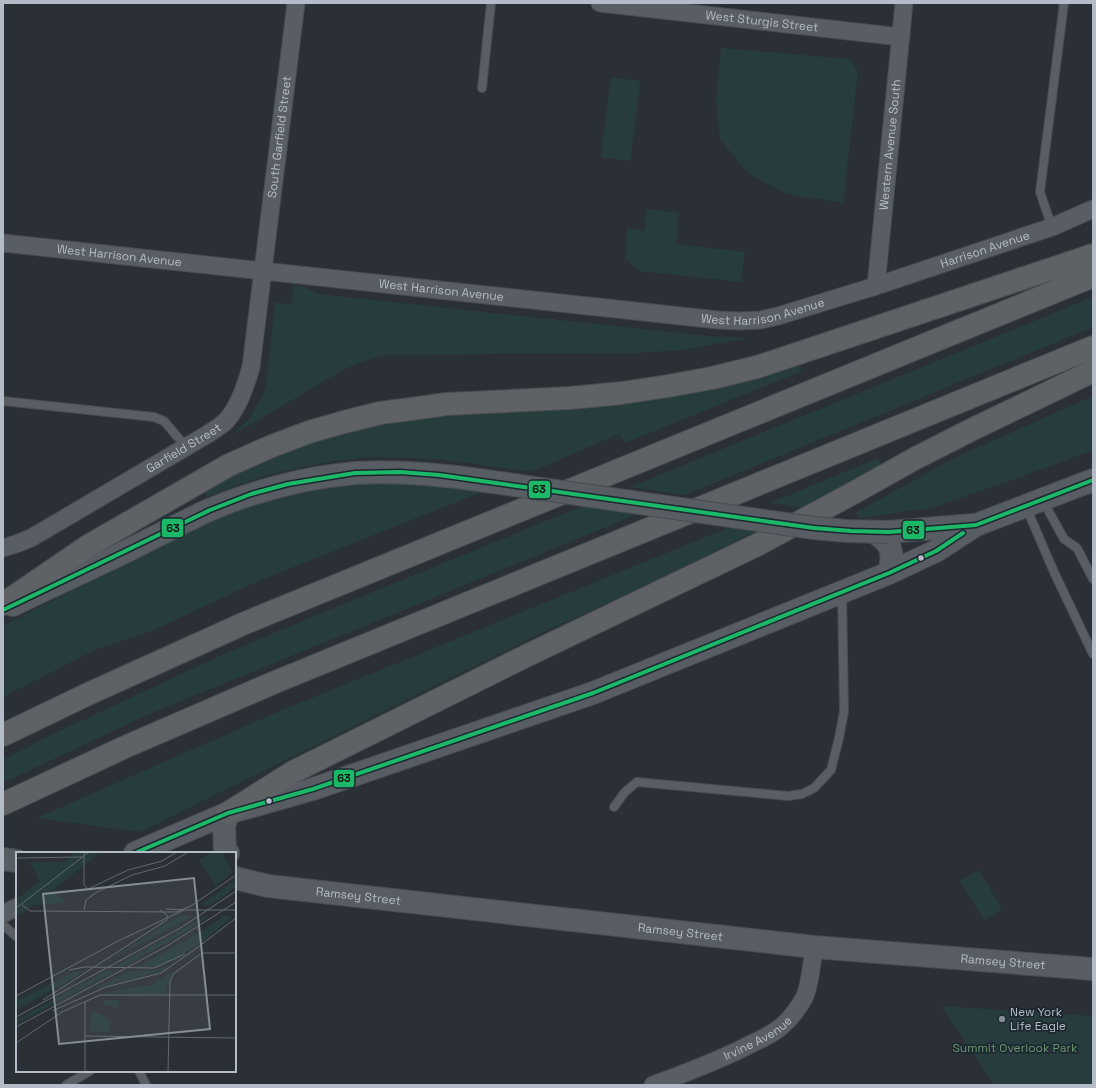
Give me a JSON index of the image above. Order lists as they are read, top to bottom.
{
  "streets": {
    "main road": ["Ramsey Street"],
    "street": [
      "West Sturgis Street",
      "South Garfield Street",
      "Western Avenue South",
      "Harrison Avenue",
      "West Harrison Avenue",
      "Garfield Street",
      "Irvine Avenue"
    ]
  },
  "crossings": [
    ["West Sturgis Street", "Western Avenue South"],
    ["South Garfield Street", "West Harrison Avenue"],
    ["South Garfield Street", "Garfield Street"],
    ["Western Avenue South", "Harrison Avenue"],
    ["Western Avenue South", "West Harrison Avenue"],
    ["Harrison Avenue", "West Harrison Avenue"],
    ["West Harrison Avenue", "Garfield Street"],
    ["Ramsey Street", "Irvine Avenue"]
  ],
  "parks": ["Summit Overlook Park"],
  "places": ["New York Life Eagle"],
  "lines": ["transit line 63"]
}
